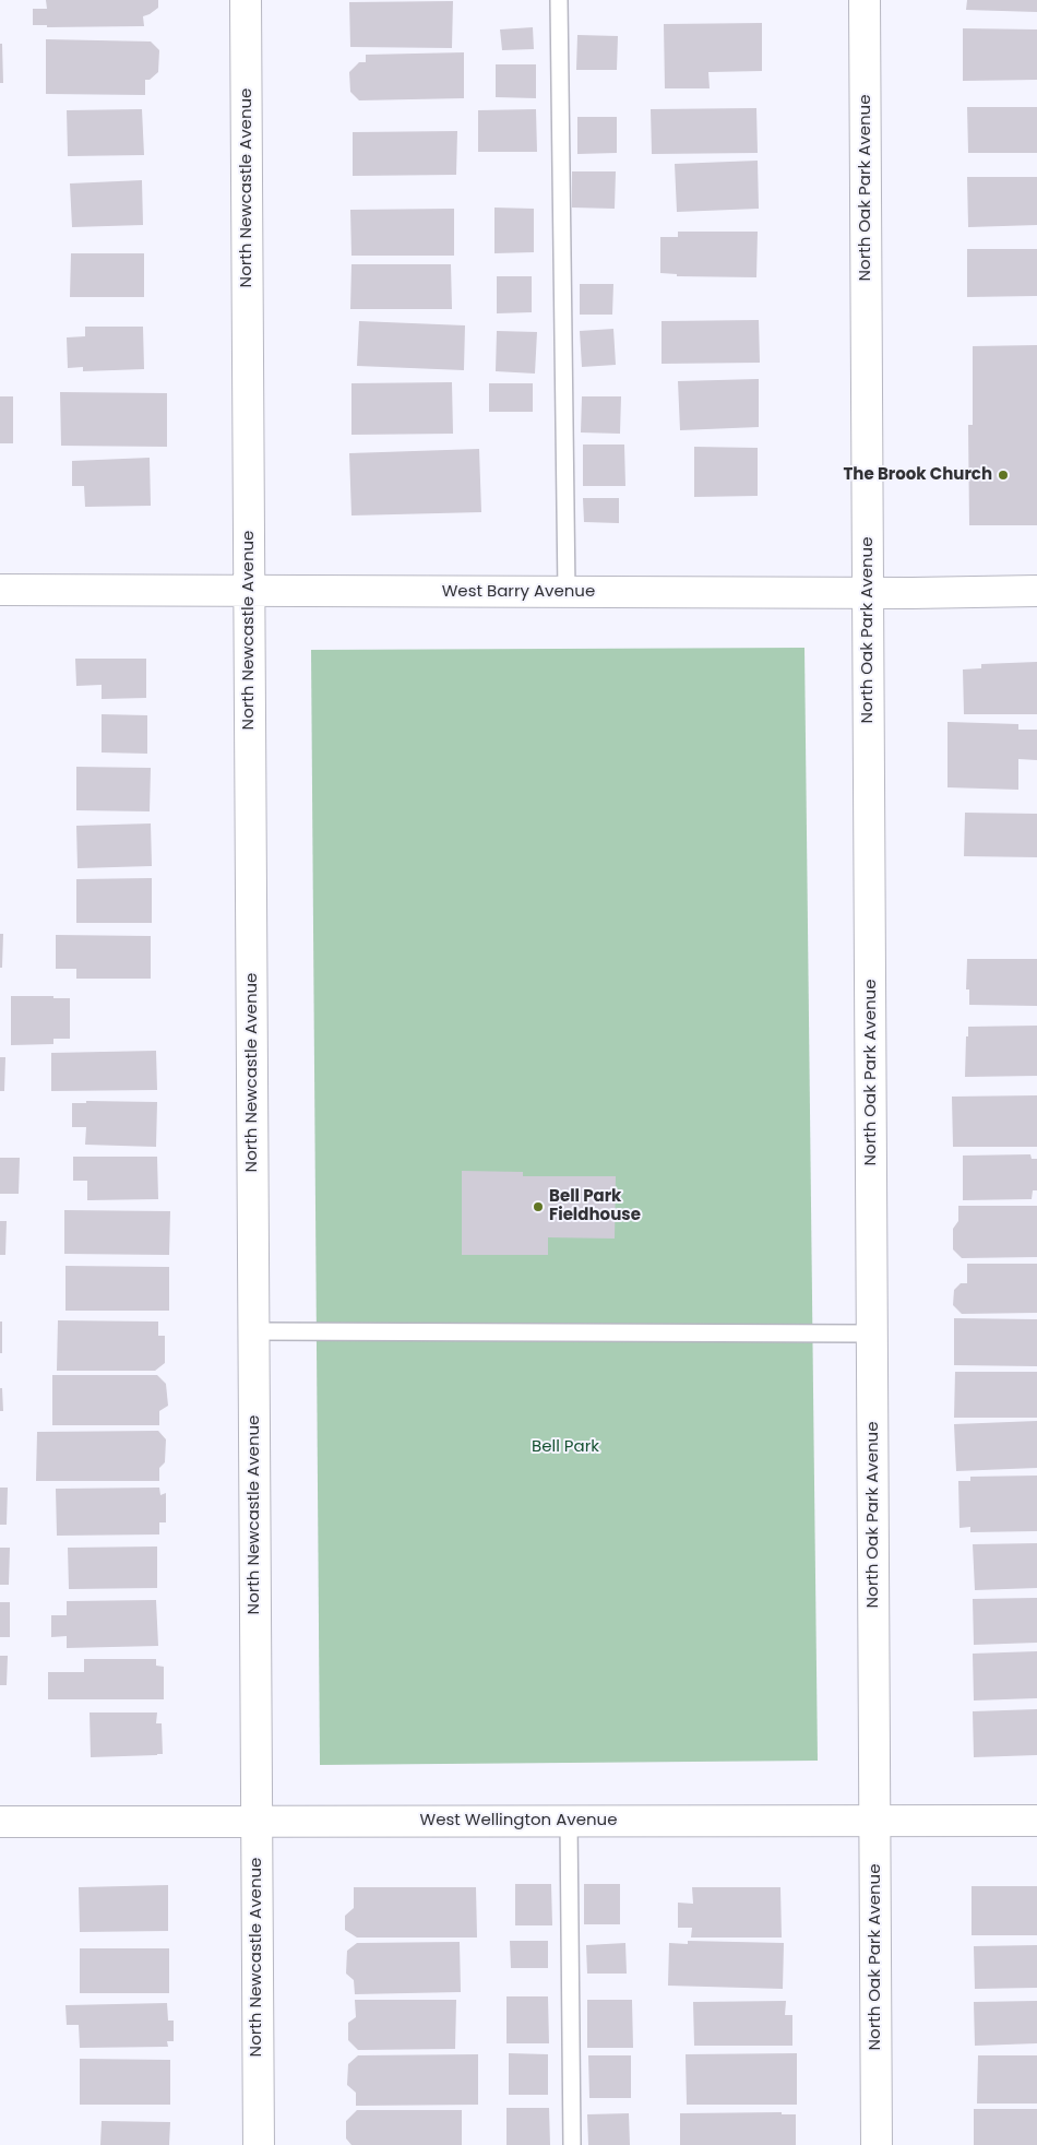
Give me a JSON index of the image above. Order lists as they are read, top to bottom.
{
  "streets": {
    "street": [
      "North Newcastle Avenue",
      "North Oak Park Avenue",
      "West Barry Avenue",
      "West Wellington Avenue"
    ]
  },
  "crossings": [
    ["North Newcastle Avenue", "West Barry Avenue"],
    ["North Newcastle Avenue", "West Wellington Avenue"],
    ["North Oak Park Avenue", "West Barry Avenue"],
    ["North Oak Park Avenue", "West Wellington Avenue"]
  ],
  "parks": ["Bell Park"],
  "places": ["The Brook Church", "Bell Park Fieldhouse"]
}
